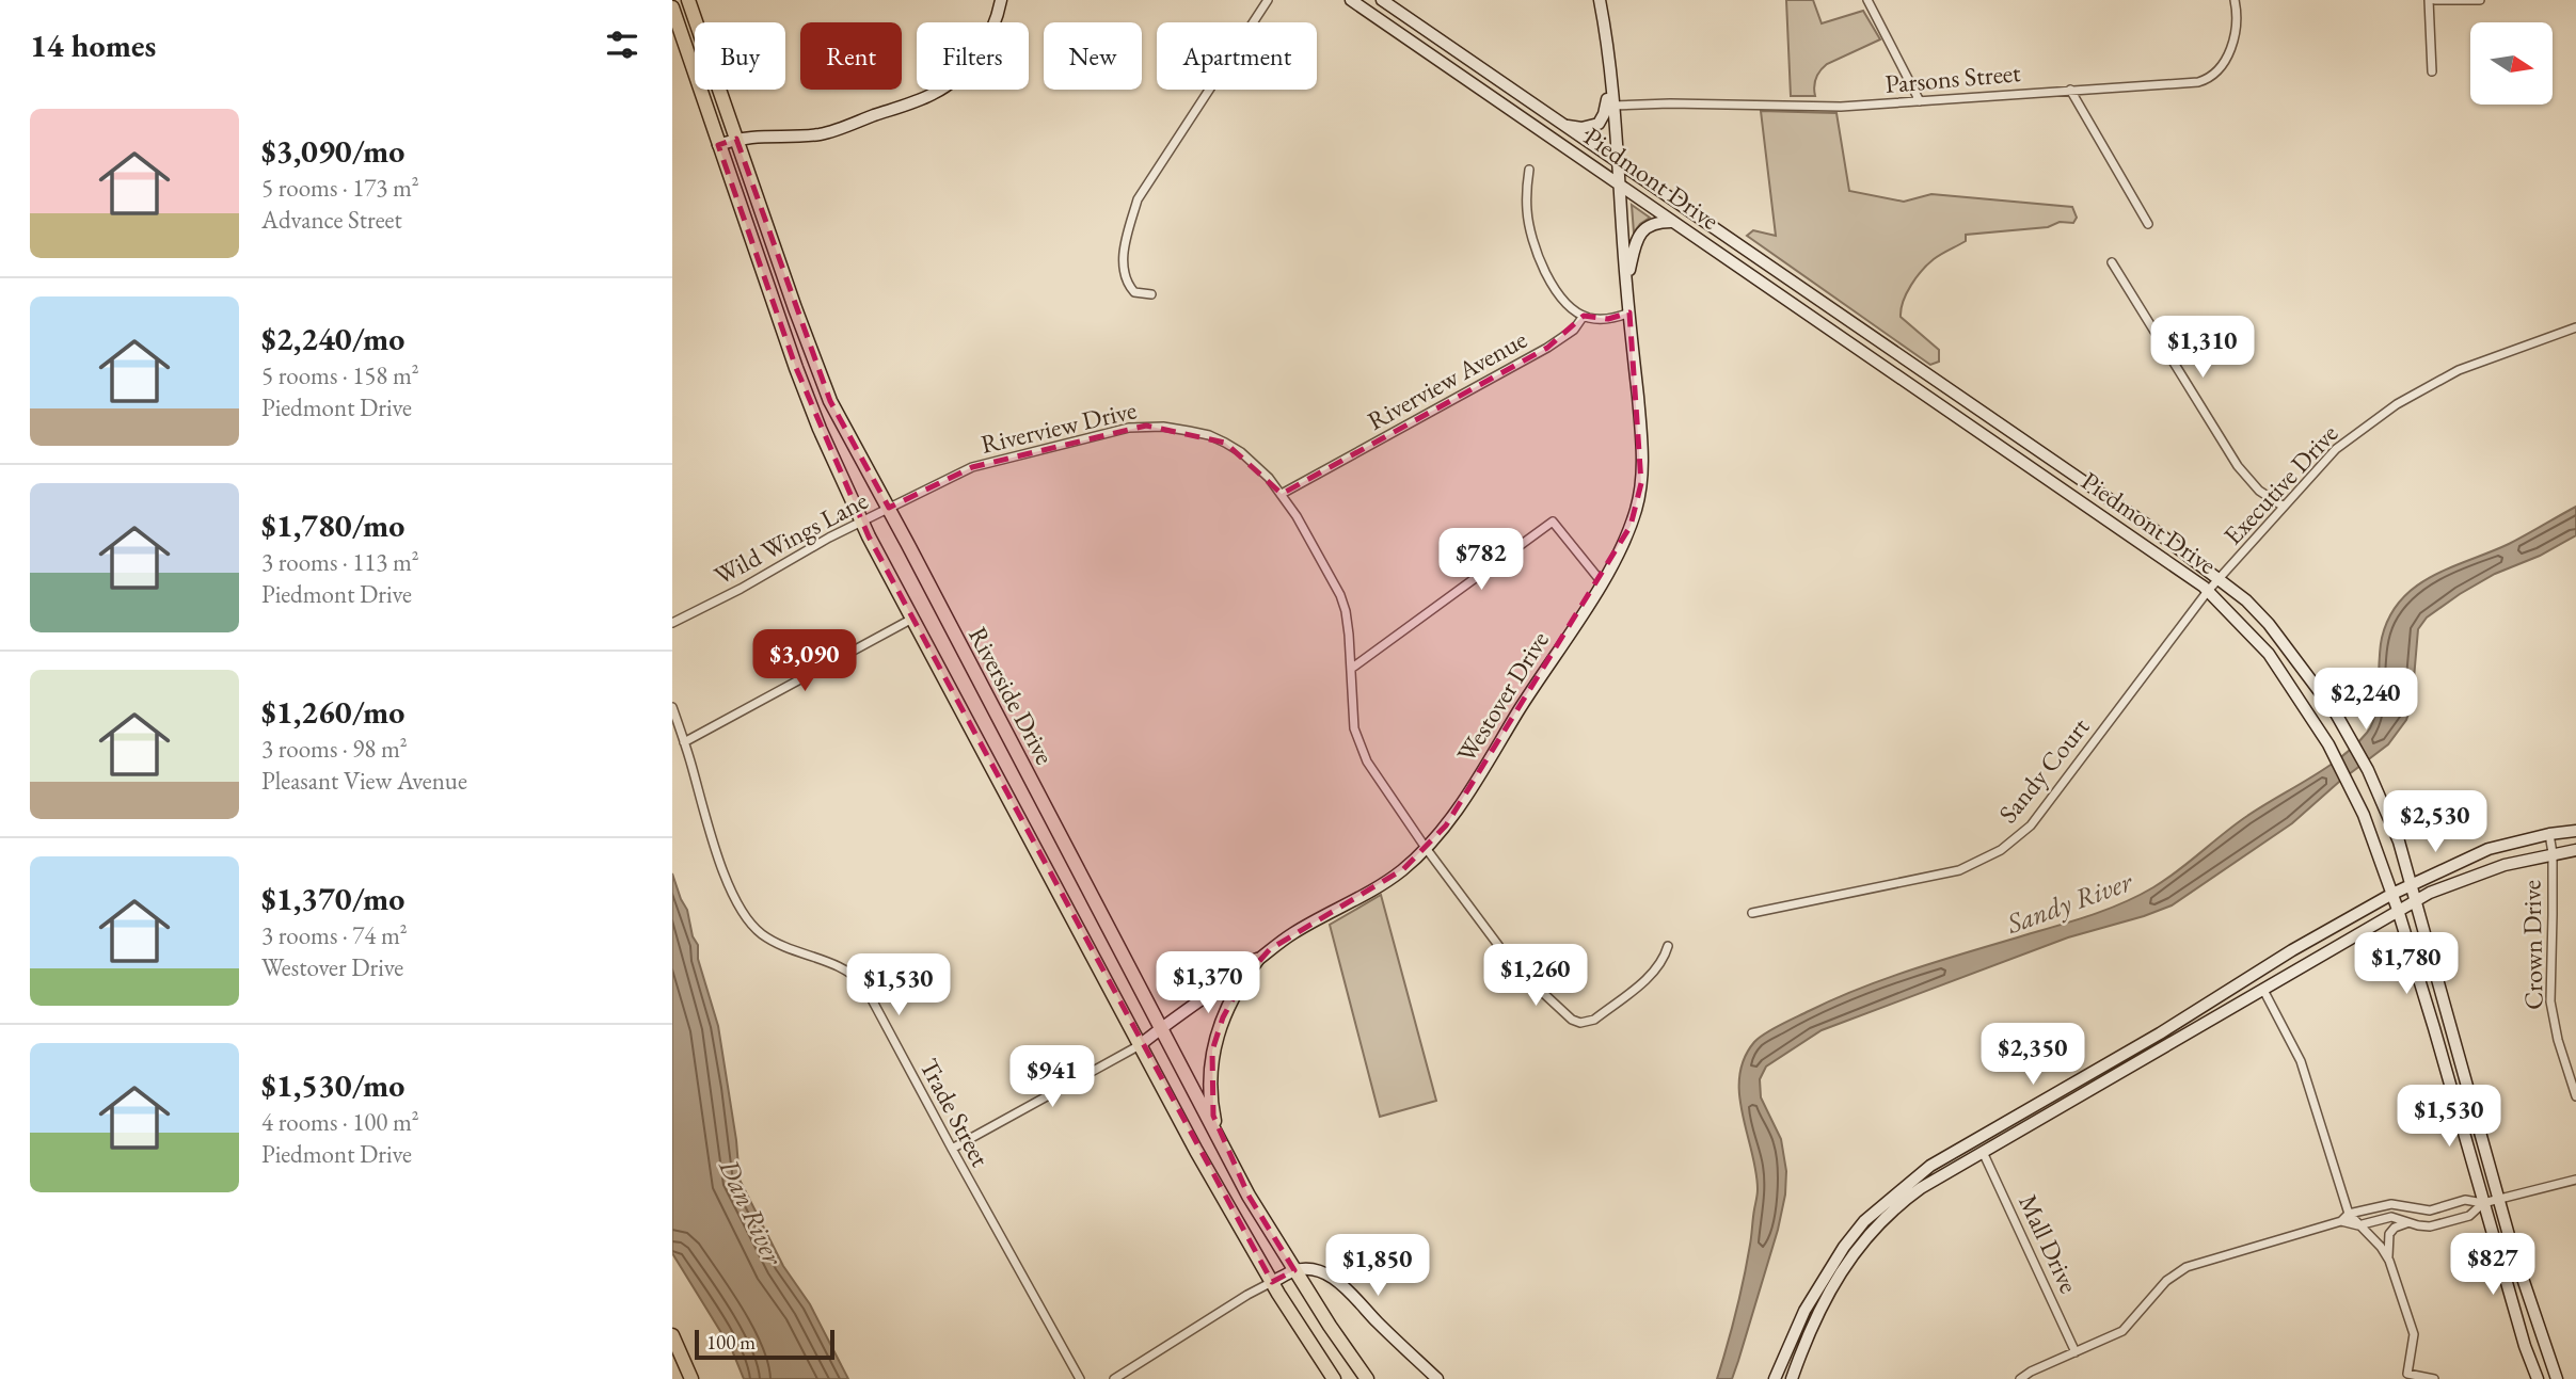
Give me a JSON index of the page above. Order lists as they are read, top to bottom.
{
  "streets": {
    "main road": ["Piedmont Drive", "Riverside Drive", "Westover Drive"],
    "street": [
      "Parsons Street",
      "Riverview Avenue",
      "Riverview Drive",
      "Executive Drive",
      "Wild Wings Lane",
      "Sandy Court",
      "Crown Drive",
      "Trade Street",
      "Mall Drive"
    ]
  },
  "crossings": [
    ["Parsons Street", "Westover Drive"],
    ["Piedmont Drive", "Executive Drive"],
    ["Piedmont Drive", "Westover Drive"],
    ["Piedmont Drive", "Sandy Court"],
    ["Riverview Avenue", "Riverview Drive"],
    ["Riverview Drive", "Wild Wings Lane"],
    ["Riverview Drive", "Riverside Drive"],
    ["Riverview Drive", "Westover Drive"],
    ["Executive Drive", "Sandy Court"],
    ["Wild Wings Lane", "Riverside Drive"],
    ["Riverside Drive", "Westover Drive"]
  ],
  "water": ["Sandy River", "Dan River"],
  "scale_bar": "100 m",
  "north": "right",
  "page": {
    "heading": "14 homes",
    "chip": [
      "Buy",
      "Rent",
      "Filters",
      "New",
      "Apartment"
    ],
    "list": [
      {
        "name": "$3,090/mo",
        "note": "5 rooms · 173 m² · Advance Street"
      },
      {
        "name": "$2,240/mo",
        "note": "5 rooms · 158 m² · Piedmont Drive"
      },
      {
        "name": "$1,780/mo",
        "note": "3 rooms · 113 m² · Piedmont Drive"
      },
      {
        "name": "$1,260/mo",
        "note": "3 rooms · 98 m² · Pleasant View Avenue"
      },
      {
        "name": "$1,370/mo",
        "note": "3 rooms · 74 m² · Westover Drive"
      },
      {
        "name": "$1,530/mo",
        "note": "4 rooms · 100 m² · Piedmont Drive"
      }
    ],
    "price": [
      "$1,310",
      "$782",
      "$3,090",
      "$2,240",
      "$2,530",
      "$1,780",
      "$1,260",
      "$1,370",
      "$1,530",
      "$2,350",
      "$941",
      "$1,530",
      "$827",
      "$1,850"
    ],
    "scale": "100 m"
  }
}
